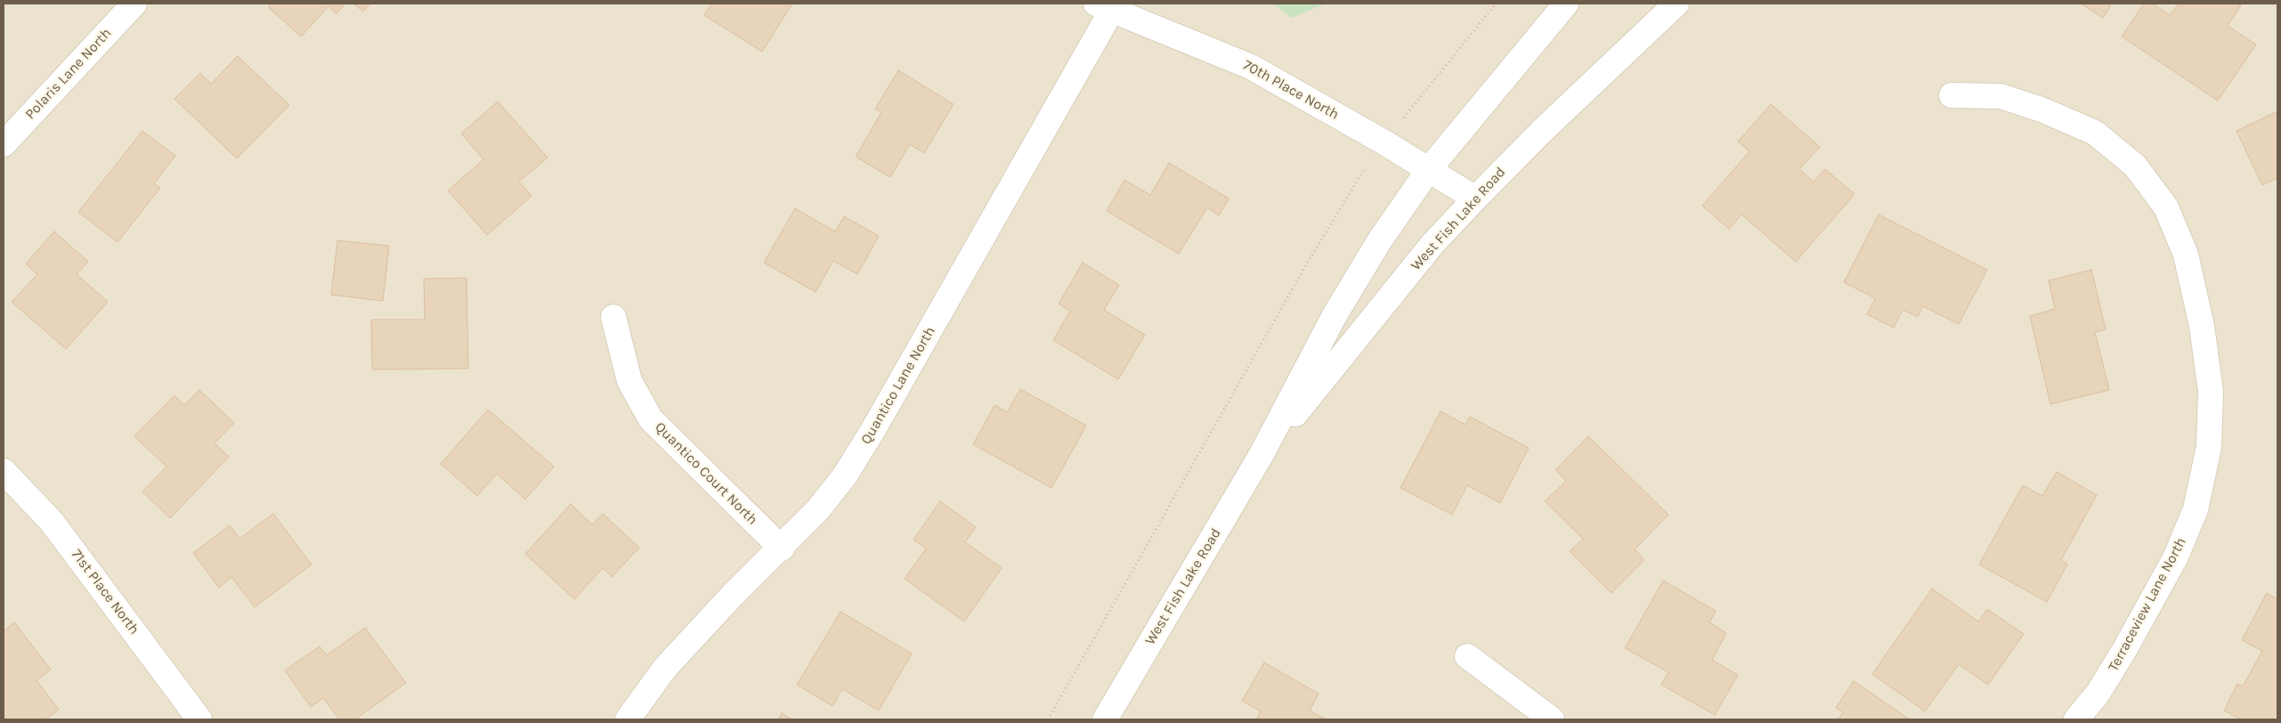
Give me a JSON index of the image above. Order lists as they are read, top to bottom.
{
  "streets": {
    "street": [
      "Polaris Lane North",
      "70th Place North",
      "West Fish Lake Road",
      "Quantico Lane North",
      "Quantico Court North",
      "71st Place North",
      "Terraceview Lane North"
    ]
  },
  "crossings": [
    ["70th Place North", "West Fish Lake Road"],
    ["70th Place North", "Quantico Lane North"],
    ["Quantico Lane North", "Quantico Court North"]
  ]
}
